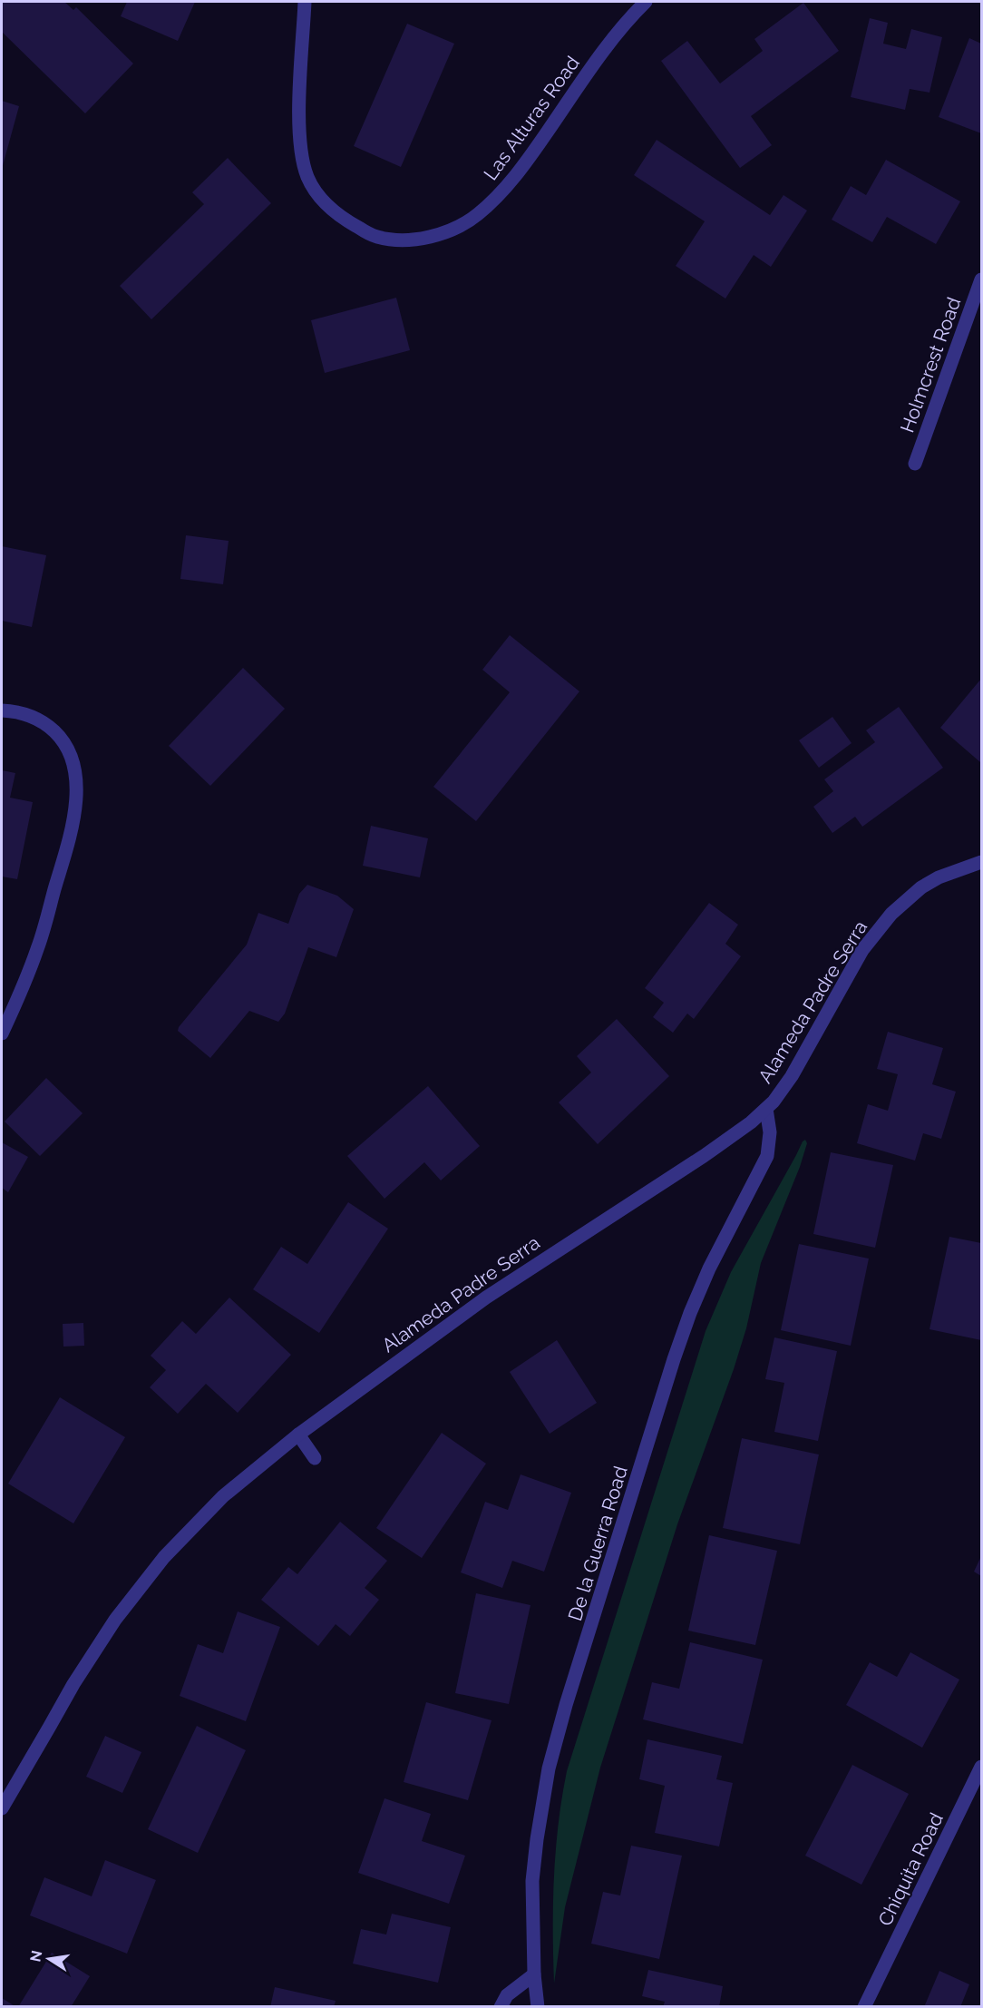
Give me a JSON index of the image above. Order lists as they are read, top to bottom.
{
  "streets": {
    "street": [
      "Las Alturas Road",
      "Holmcrest Road",
      "Alameda Padre Serra",
      "De la Guerra Road",
      "Chiquita Road"
    ]
  },
  "crossings": [
    ["Alameda Padre Serra", "De la Guerra Road"]
  ],
  "north": "left"
}
